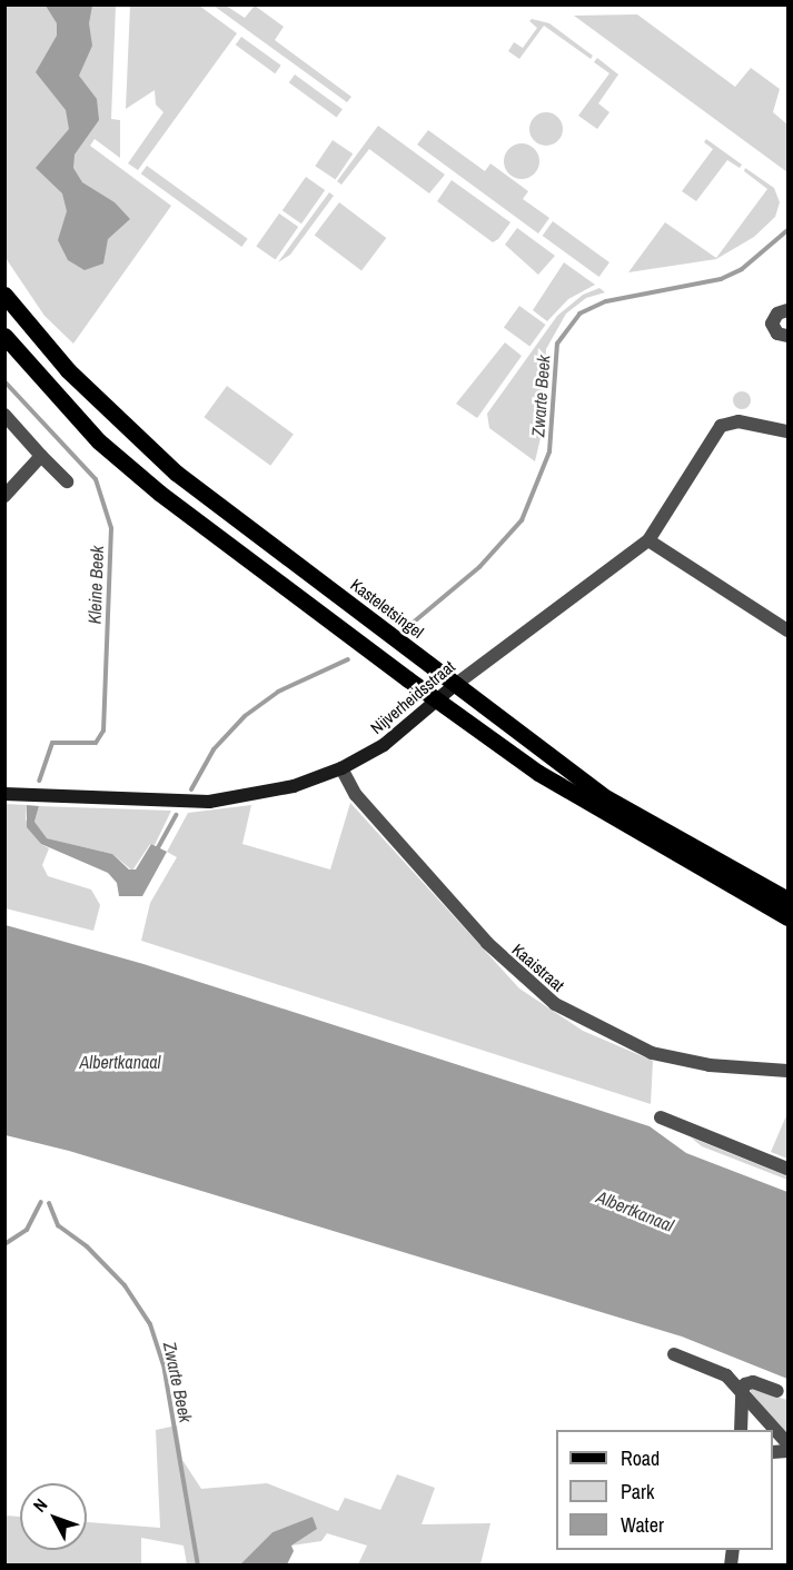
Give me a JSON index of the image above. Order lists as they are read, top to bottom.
{
  "streets": {
    "main road": ["Kasteletsingel"],
    "street": ["Nijverheidsstraat", "Kaaistraat"]
  },
  "crossings": [
    ["Kasteletsingel", "Nijverheidsstraat"],
    ["Nijverheidsstraat", "Kaaistraat"]
  ],
  "water": ["Zwarte Beek", "Kleine Beek", "Albertkanaal"],
  "legend": ["Road", "Park", "Water"],
  "north": "top left"
}
